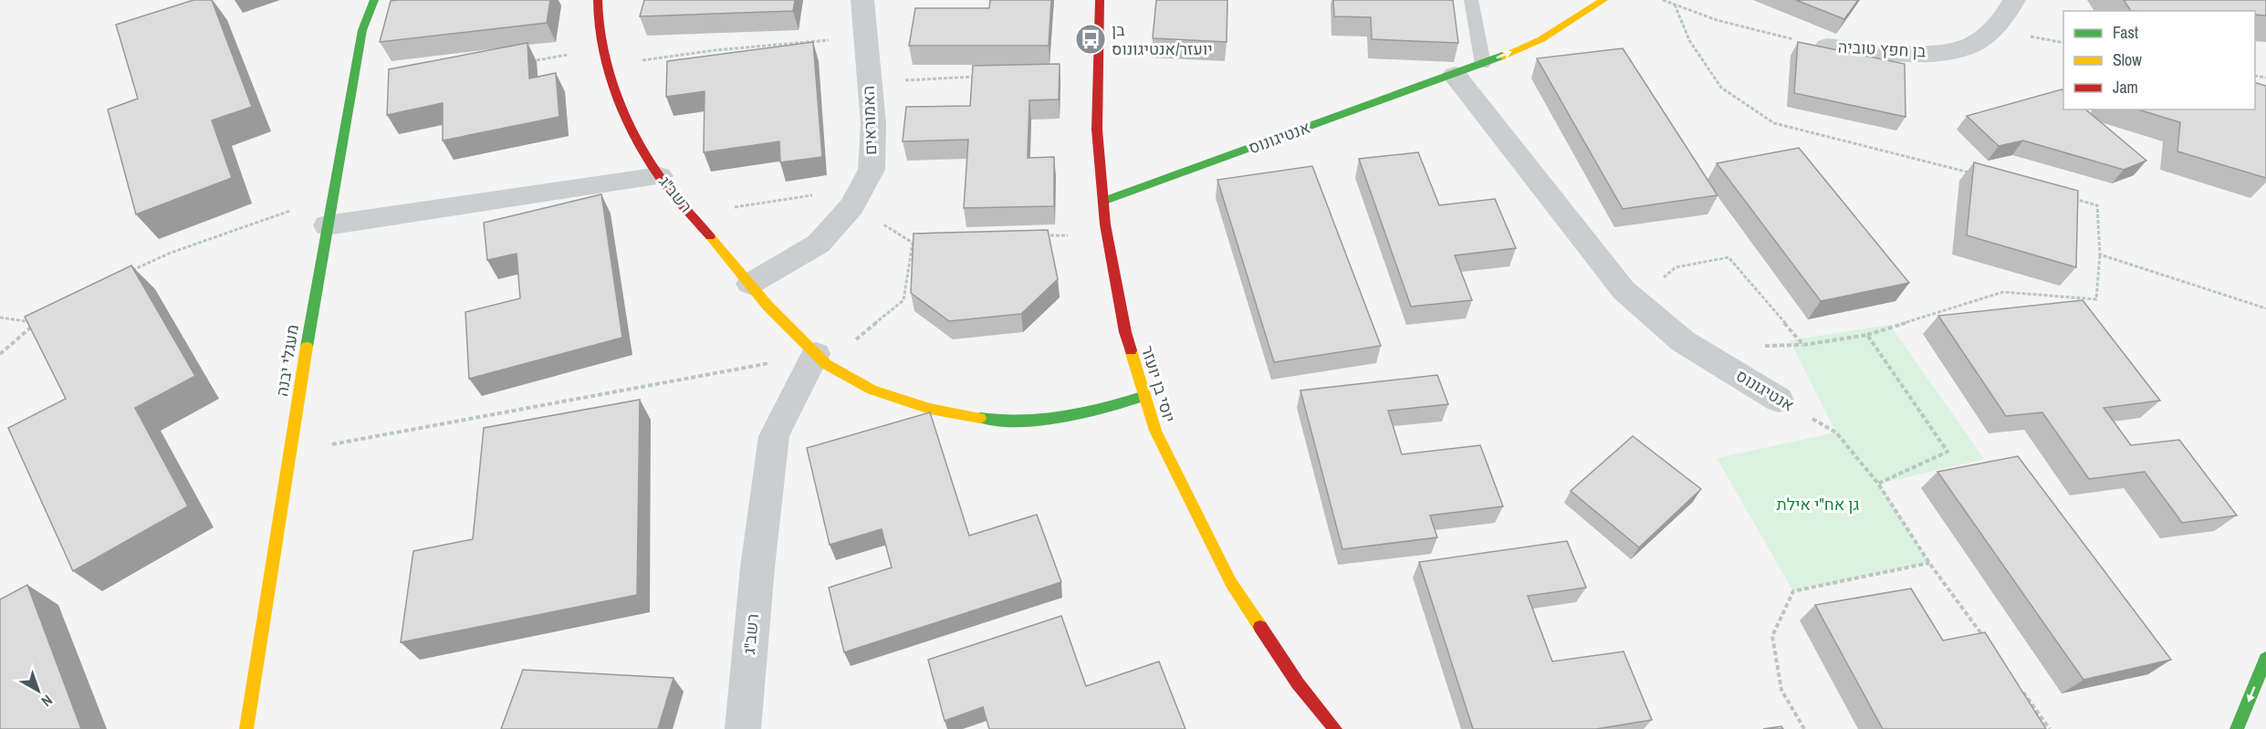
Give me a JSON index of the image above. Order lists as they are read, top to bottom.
{
  "streets": {
    "street": [
      "בן חפץ טוביה",
      "האמוראים",
      "אנטיגונוס",
      "רשב\"ג",
      "מעגלי יבנה",
      "יוסי בן יועזר"
    ]
  },
  "crossings": [
    ["האמוראים", "רשב\"ג"],
    ["אנטיגונוס", "יוסי בן יועזר"],
    ["רשב\"ג", "יוסי בן יועזר"]
  ],
  "parks": ["גן אח\"י אילת"],
  "places": {
    "bus stop": ["בן יועזר/אנטיגונוס"]
  },
  "legend": ["Fast", "Slow", "Jam"],
  "north": "bottom right"
}
